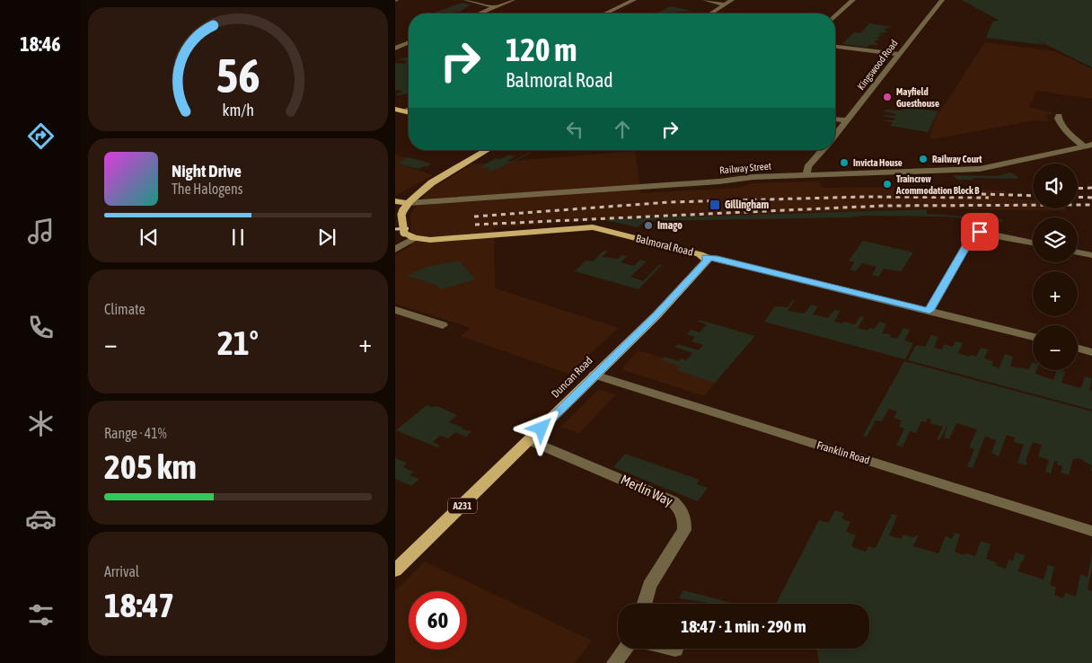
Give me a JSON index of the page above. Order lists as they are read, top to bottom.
{
  "streets": {
    "main road": ["Balmoral Road", "Duncan Road", "A231"],
    "street": [
      "Kingswood Road",
      "Railway Street",
      "Franklin Road",
      "Merlin Way"
    ]
  },
  "crossings": [
    ["Railway Street", "Balmoral Road"],
    ["Balmoral Road", "Duncan Road"],
    ["Duncan Road", "Franklin Road"],
    ["Duncan Road", "Merlin Way"]
  ],
  "places": {
    "other": [
      "Mayfield Guesthouse",
      "Railway Court",
      "Invicta House",
      "Traincrew Acommodation Block B",
      "Imago"
    ],
    "transit": ["Gillingham"]
  },
  "page": {
    "tabs": "18:46",
    "turn": ["120 m", "Balmoral Road"],
    "song": ["Night Drive", "The Halogens"],
    "map_buttons": ["+", "−"],
    "tile": [
      "Climate",
      ["Range · 41%", "205 km"],
      ["Arrival", "18:47"]
    ],
    "heat": ["−", "21°", "+"],
    "limit": "60",
    "trip": "18:47 · 1 min · 290 m",
    "gauge": ["56", "km/h"]
  }
}
